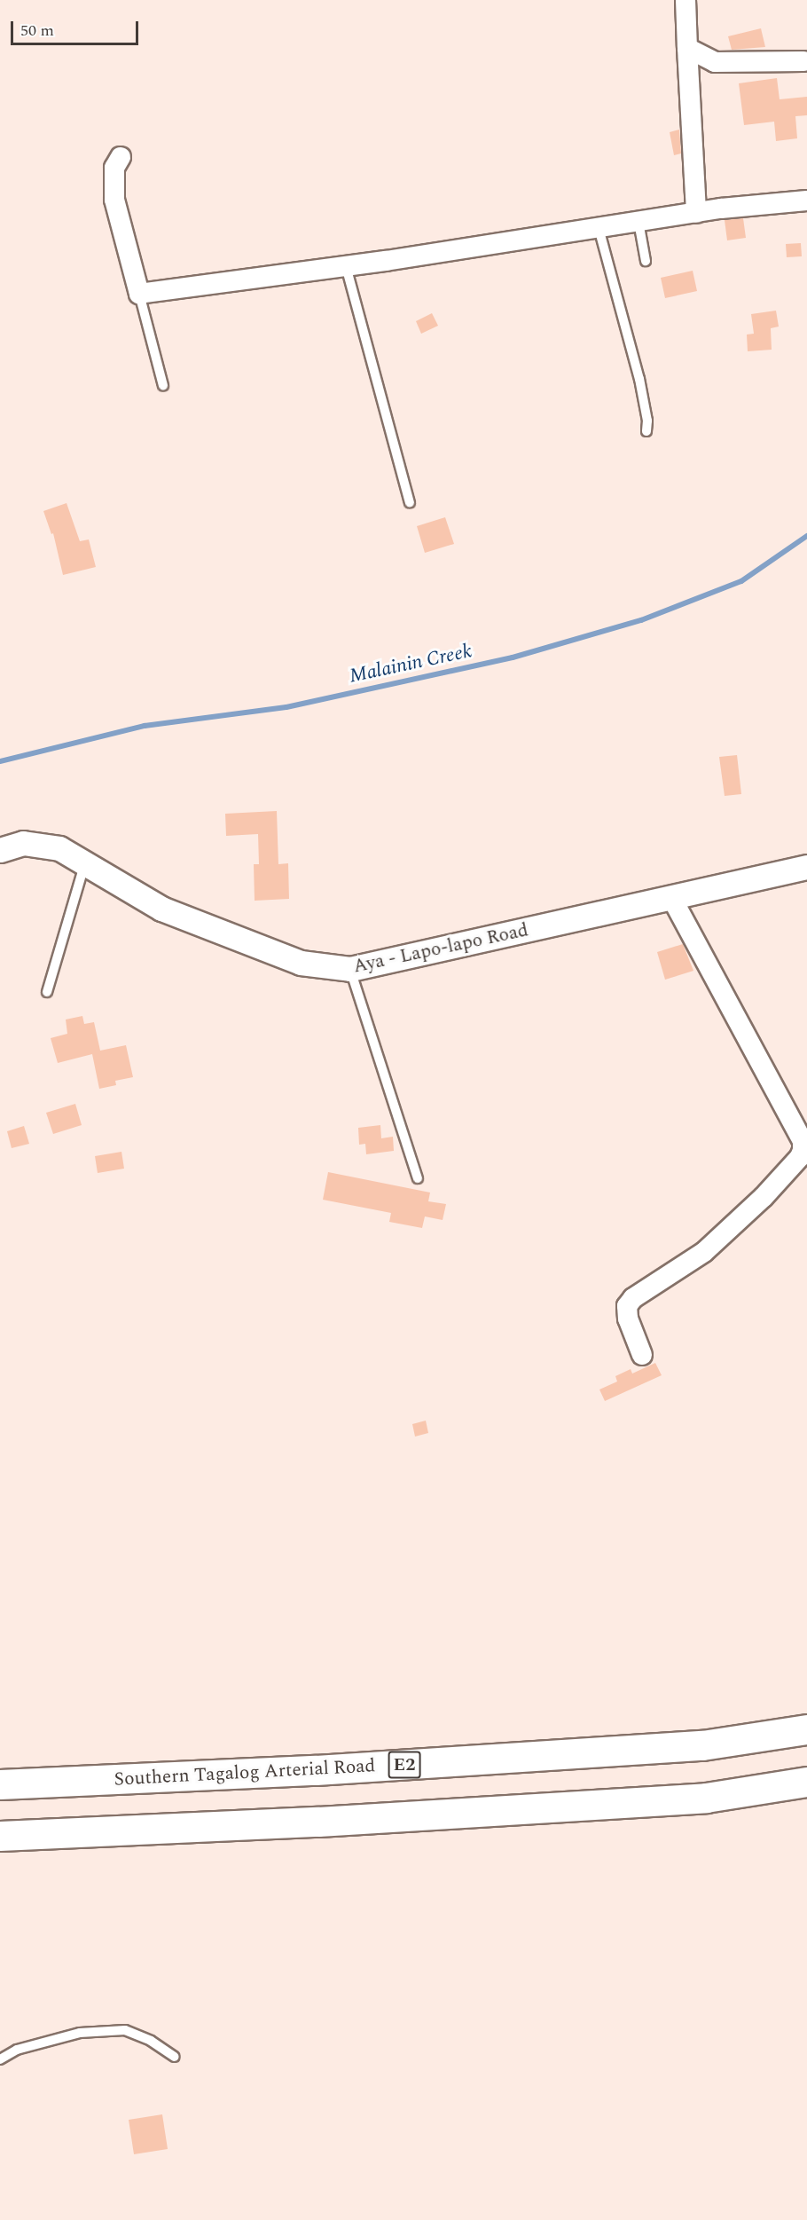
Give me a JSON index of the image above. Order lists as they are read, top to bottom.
{
  "streets": {
    "highway": ["E2", "Southern Tagalog Arterial Road"],
    "street": ["Aya - Lapo-lapo Road"]
  },
  "water": ["Malainin Creek"],
  "scale_bar": "50 m"
}
